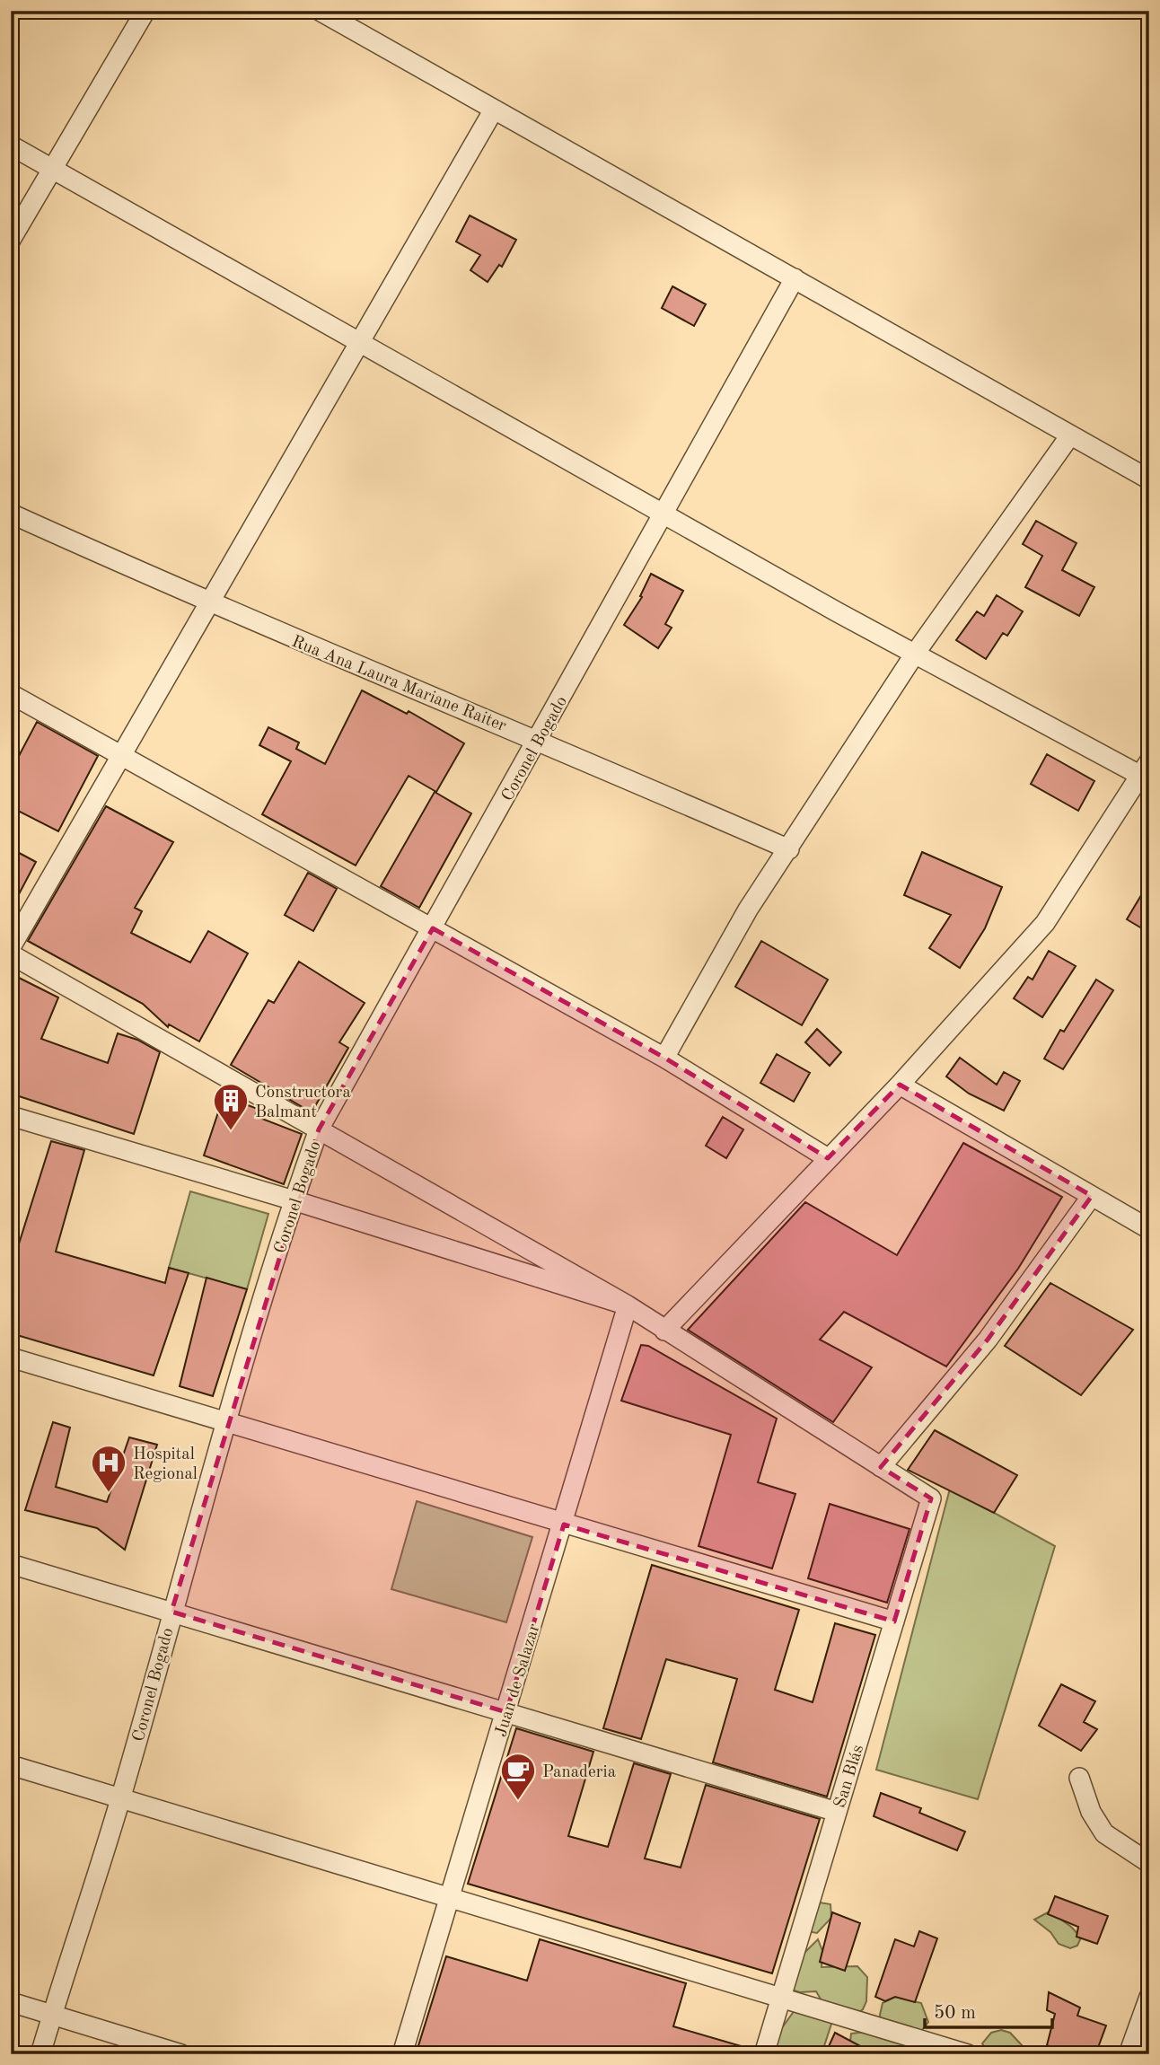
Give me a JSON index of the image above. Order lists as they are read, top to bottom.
{
  "streets": {
    "street": [
      "Rua Ana Laura Mariane Raiter",
      "Coronel Bogado",
      "Juan de Salazar",
      "San Blás"
    ]
  },
  "crossings": [
    ["Rua Ana Laura Mariane Raiter", "Coronel Bogado"]
  ],
  "places": {
    "building": ["Constructora Balmant"],
    "hospital": ["Hospital Regional"],
    "cafe": ["Panaderia"]
  },
  "scale_bar": "50 m"
}
